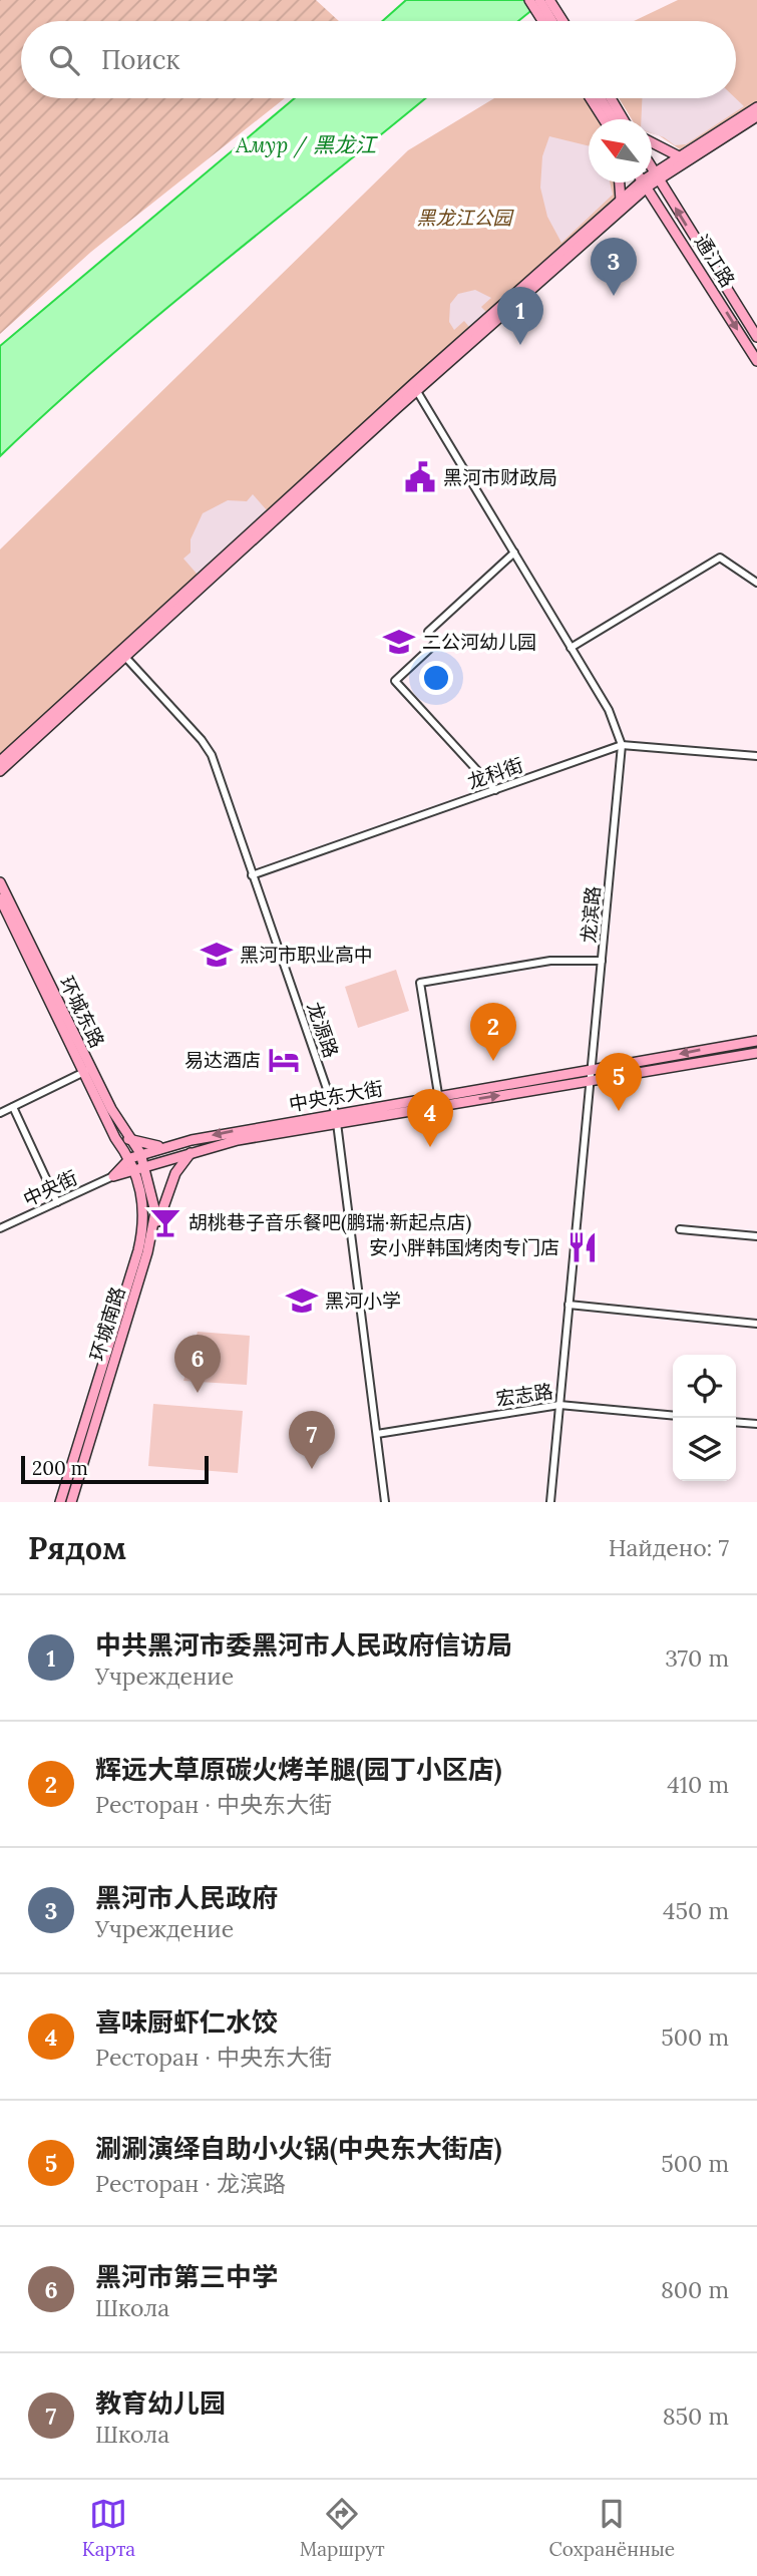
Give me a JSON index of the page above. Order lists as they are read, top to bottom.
{
  "streets": {
    "main road": [
      "通江路",
      "环城东路",
      "中央东大街",
      "环城南路"
    ],
    "street": [
      "龙科街",
      "龙滨路",
      "龙源路",
      "中央街",
      "宏志路"
    ]
  },
  "crossings": [
    ["龙科街", "龙滨路"],
    ["龙科街", "龙源路"],
    ["龙滨路", "中央东大街"],
    ["龙滨路", "宏志路"],
    ["环城东路", "中央东大街"],
    ["环城东路", "环城南路"],
    ["龙源路", "中央东大街"],
    ["龙源路", "宏志路"],
    ["中央东大街", "中央街"],
    ["中央东大街", "环城南路"]
  ],
  "water": ["Амур / 黑龙江"],
  "parks": ["黑龙江公园"],
  "places": {
    "public building": ["黑河市财政局"],
    "school or university": ["二公河幼儿园", "黑河市职业高中", "黑河小学"],
    "hotel": ["易达酒店"],
    "bar": ["胡桃巷子音乐餐吧(鹏瑞·新起点店)"],
    "restaurant": ["安小胖韩国烤肉专门店"]
  },
  "scale_bar": "200 m",
  "north": "top left",
  "page": {
    "search": "Поиск",
    "pins": [
      "3",
      "1",
      "2",
      "5",
      "4",
      "6",
      "7"
    ],
    "scale": "200 m",
    "heading": ["Рядом", "Найдено: 7"],
    "list": [
      {
        "mark": "1",
        "name": "中共黑河市委黑河市人民政府信访局",
        "note": "Учреждение",
        "value": "370 m"
      },
      {
        "mark": "2",
        "name": "辉远大草原碳火烤羊腿(园丁小区店)",
        "note": "Ресторан · 中央东大街",
        "value": "410 m"
      },
      {
        "mark": "3",
        "name": "黑河市人民政府",
        "note": "Учреждение",
        "value": "450 m"
      },
      {
        "mark": "4",
        "name": "喜味厨虾仁水饺",
        "note": "Ресторан · 中央东大街",
        "value": "500 m"
      },
      {
        "mark": "5",
        "name": "涮涮演绎自助小火锅(中央东大街店)",
        "note": "Ресторан · 龙滨路",
        "value": "500 m"
      },
      {
        "mark": "6",
        "name": "黑河市第三中学",
        "note": "Школа",
        "value": "800 m"
      },
      {
        "mark": "7",
        "name": "教育幼儿园",
        "note": "Школа",
        "value": "850 m"
      }
    ],
    "nav": ["Карта", "Маршрут", "Сохранённые"]
  }
}
